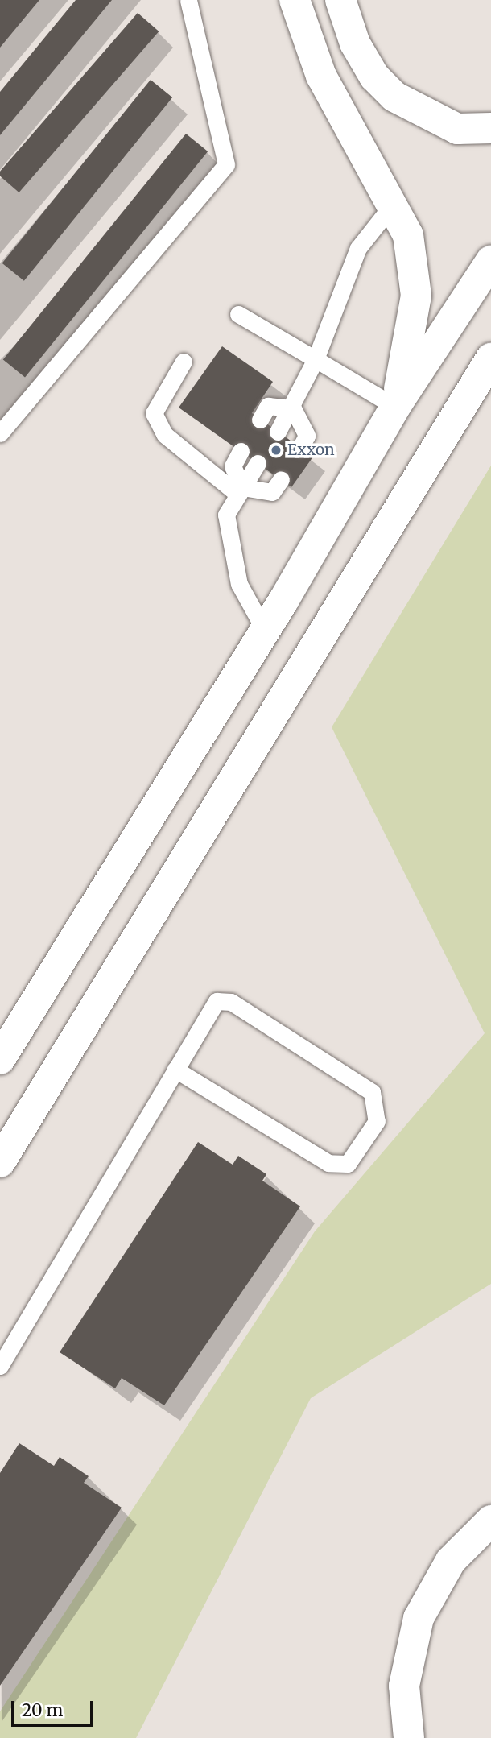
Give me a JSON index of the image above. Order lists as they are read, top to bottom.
{
  "places": ["Exxon"],
  "scale_bar": "20 m"
}
